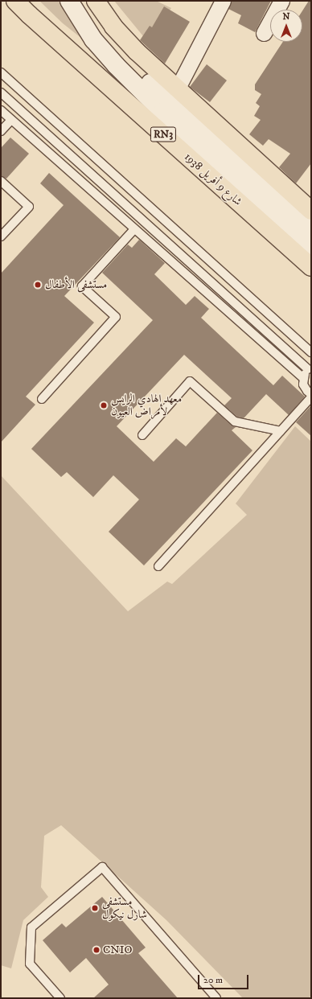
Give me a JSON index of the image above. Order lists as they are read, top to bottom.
{
  "streets": {
    "main road": ["RN3", "شارع 9 أفريل 1938"]
  },
  "places": [
    "مستشفى الأطفال",
    "معهد الهادي الرايس لأمراض العيون",
    "مستشفى شارل نيكول",
    "CNIO"
  ],
  "scale_bar": "20 m",
  "north": "top"
}
